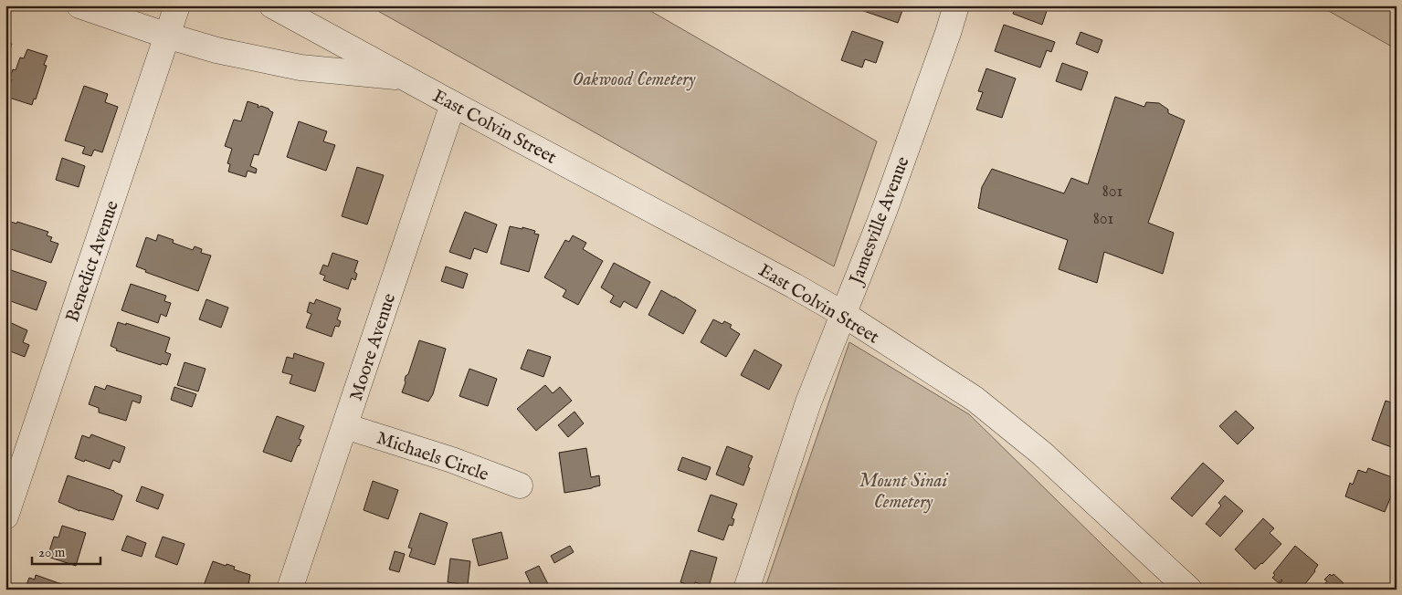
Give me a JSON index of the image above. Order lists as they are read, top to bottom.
{
  "streets": {
    "street": [
      "East Colvin Street",
      "Jamesville Avenue",
      "Benedict Avenue",
      "Moore Avenue",
      "Michaels Circle"
    ]
  },
  "crossings": [
    ["East Colvin Street", "Jamesville Avenue"],
    ["East Colvin Street", "Benedict Avenue"],
    ["East Colvin Street", "Moore Avenue"],
    ["Moore Avenue", "Michaels Circle"]
  ],
  "parks": ["Oakwood Cemetery", "Mount Sinai Cemetery"],
  "house_numbers": ["801", "801"],
  "scale_bar": "20 m"
}
